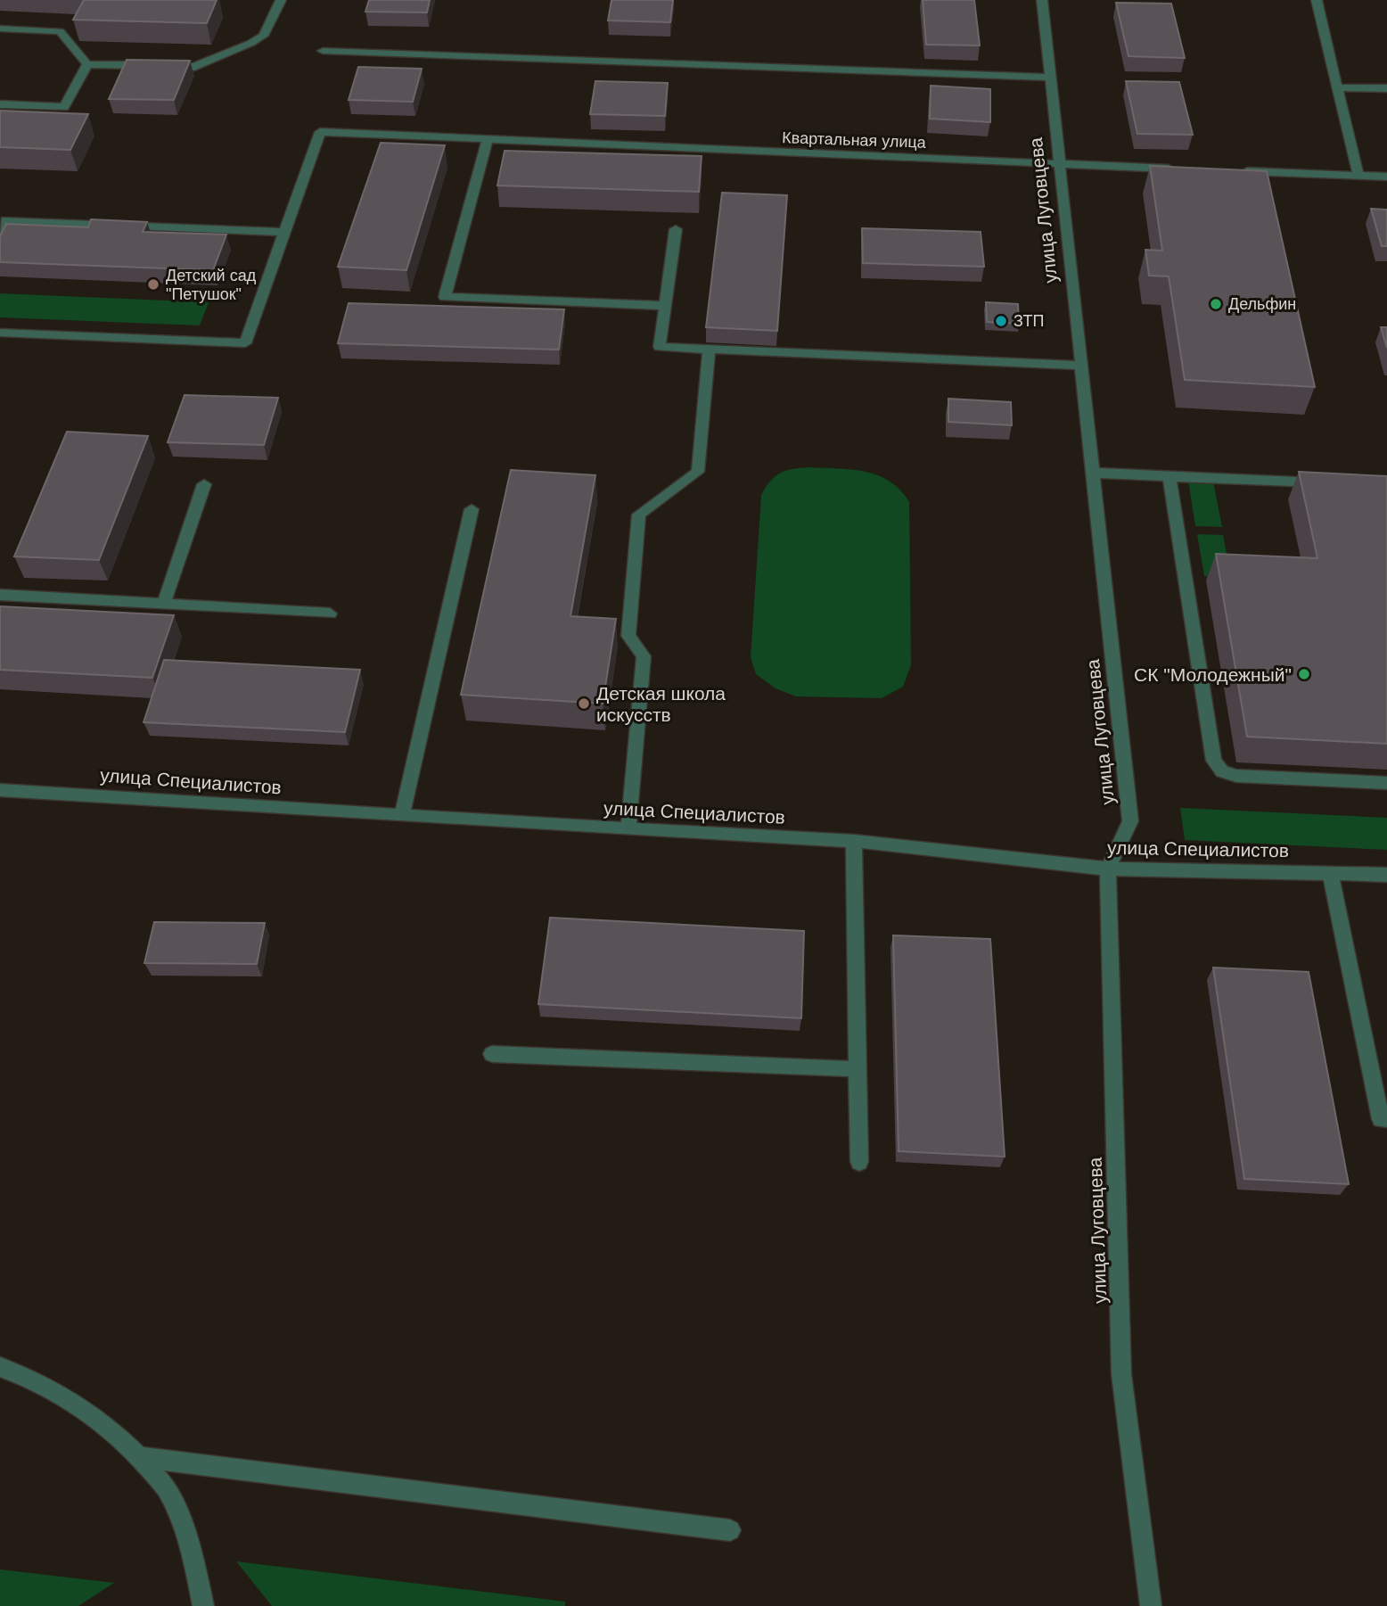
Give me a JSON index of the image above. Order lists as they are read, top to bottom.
{
  "streets": {
    "street": ["Квартальная улица", "улица Луговцева", "улица Специалистов"]
  },
  "crossings": [
    ["Квартальная улица", "улица Луговцева"],
    ["улица Луговцева", "улица Специалистов"]
  ],
  "places": [
    "Детский сад \"Петушок\"",
    "Дельфин",
    "ЗТП",
    "СК \"Молодежный\"",
    "Детская школа искусств"
  ]
}
